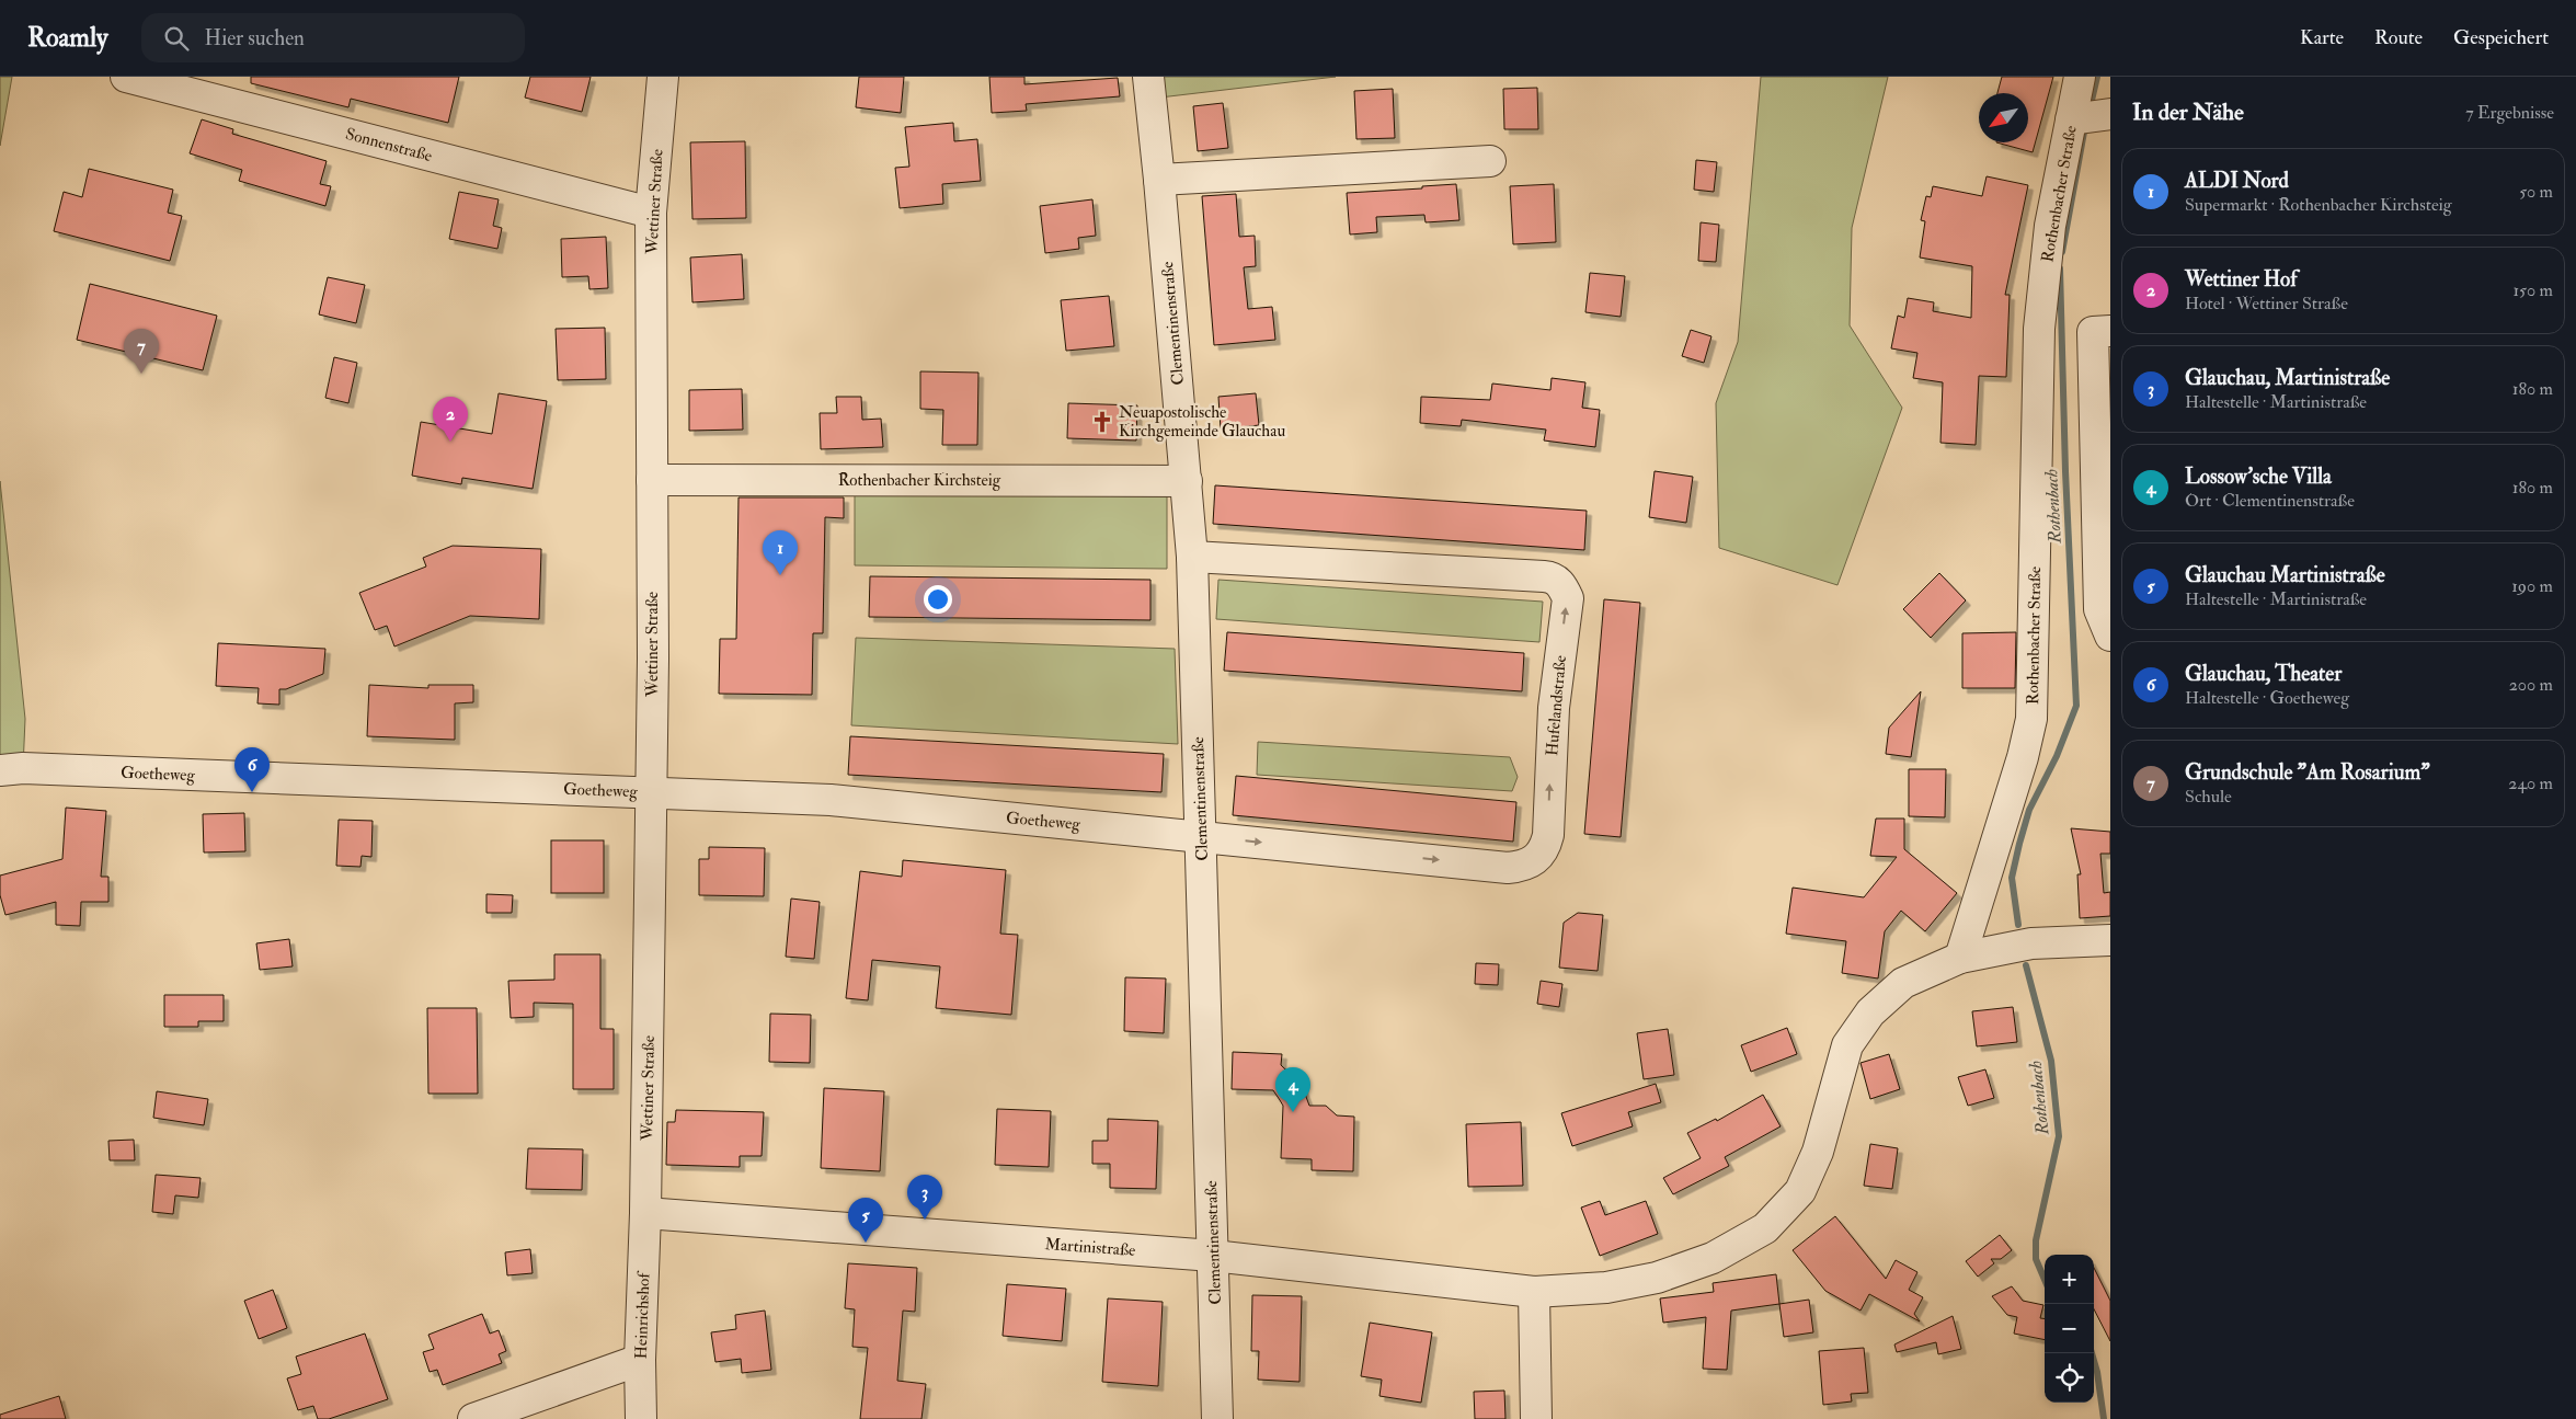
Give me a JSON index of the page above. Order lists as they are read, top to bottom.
{
  "streets": {
    "street": [
      "Sonnenstraße",
      "Rothenbacher Straße",
      "Wettiner Straße",
      "Clementinenstraße",
      "Rothenbacher Kirchsteig",
      "Hufelandstraße",
      "Goetheweg",
      "Martinistraße",
      "Heinrichshof"
    ]
  },
  "crossings": [
    ["Sonnenstraße", "Wettiner Straße"],
    ["Rothenbacher Straße", "Martinistraße"],
    ["Wettiner Straße", "Rothenbacher Kirchsteig"],
    ["Wettiner Straße", "Goetheweg"],
    ["Wettiner Straße", "Martinistraße"],
    ["Wettiner Straße", "Heinrichshof"],
    ["Clementinenstraße", "Rothenbacher Kirchsteig"],
    ["Clementinenstraße", "Hufelandstraße"],
    ["Clementinenstraße", "Goetheweg"],
    ["Clementinenstraße", "Martinistraße"],
    ["Hufelandstraße", "Goetheweg"],
    ["Martinistraße", "Heinrichshof"]
  ],
  "water": ["Rothenbach"],
  "places": {
    "church": ["Neuapostolische Kirchgemeinde Glauchau"]
  },
  "north": "bottom left",
  "page": {
    "header": "Roamly",
    "search": "Hier suchen",
    "nav": ["Karte", "Route", "Gespeichert"],
    "heading": ["In der Nähe", "7 Ergebnisse"],
    "list": [
      {
        "mark": "1",
        "name": "ALDI Nord",
        "note": "Supermarkt · Rothenbacher Kirchsteig",
        "value": "50 m"
      },
      {
        "mark": "2",
        "name": "Wettiner Hof",
        "note": "Hotel · Wettiner Straße",
        "value": "150 m"
      },
      {
        "mark": "3",
        "name": "Glauchau, Martinistraße",
        "note": "Haltestelle · Martinistraße",
        "value": "180 m"
      },
      {
        "mark": "4",
        "name": "Lossow’sche Villa",
        "note": "Ort · Clementinenstraße",
        "value": "180 m"
      },
      {
        "mark": "5",
        "name": "Glauchau Martinistraße",
        "note": "Haltestelle · Martinistraße",
        "value": "190 m"
      },
      {
        "mark": "6",
        "name": "Glauchau, Theater",
        "note": "Haltestelle · Goetheweg",
        "value": "200 m"
      },
      {
        "mark": "7",
        "name": "Grundschule \"Am Rosarium\"",
        "note": "Schule",
        "value": "240 m"
      }
    ],
    "pins": [
      "7",
      "2",
      "1",
      "6",
      "4",
      "3",
      "5"
    ],
    "map_buttons": ["+", "−"]
  }
}
